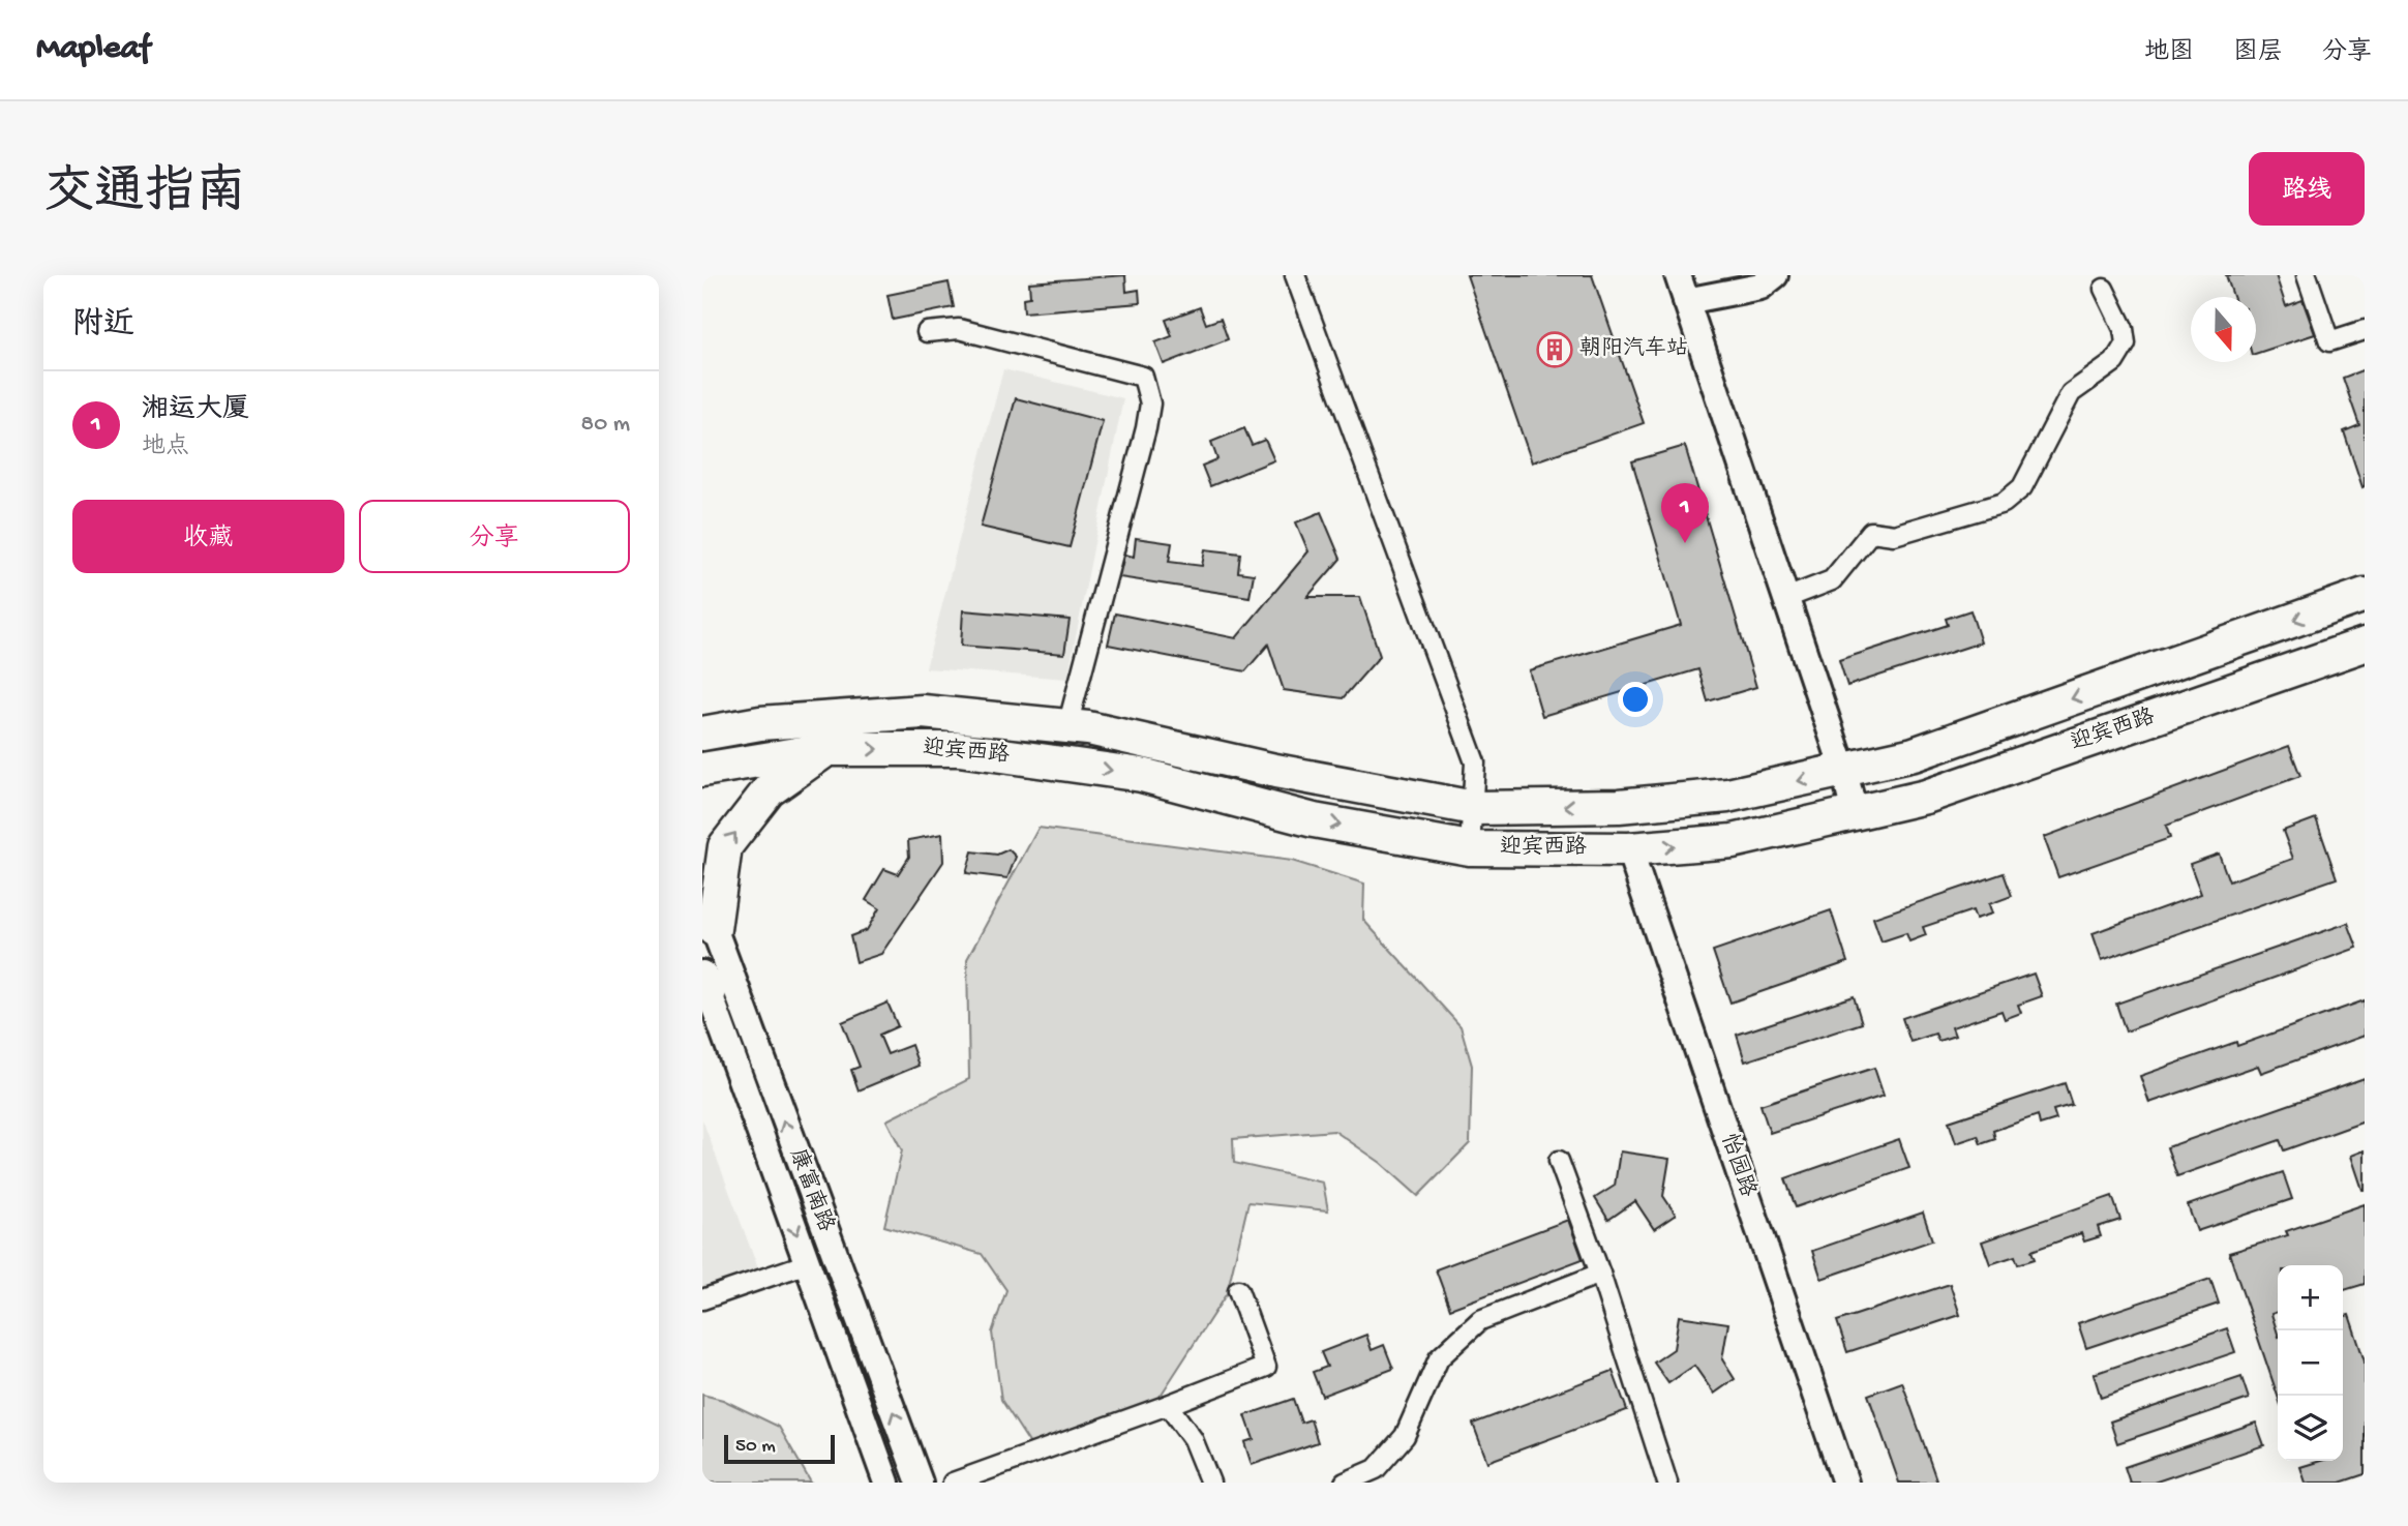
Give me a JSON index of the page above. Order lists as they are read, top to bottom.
{
  "streets": {
    "highway": ["迎宾西路"],
    "street": ["怡园路", "康富南路"]
  },
  "crossings": [
    ["迎宾西路", "怡园路"]
  ],
  "places": {
    "building": ["朝阳汽车站"]
  },
  "scale_bar": "50 m",
  "north": "bottom",
  "page": {
    "header": "Mapleaf",
    "nav": ["地图", "图层", "分享"],
    "title": "交通指南",
    "buttons": [
      "路线",
      ["收藏", "分享"]
    ],
    "heading": "附近",
    "list": [
      {
        "mark": "1",
        "name": "湘运大厦",
        "note": "地点",
        "value": "80 m"
      }
    ],
    "pins": "1",
    "map_buttons": ["+", "−"],
    "scale": "50 m"
  }
}
